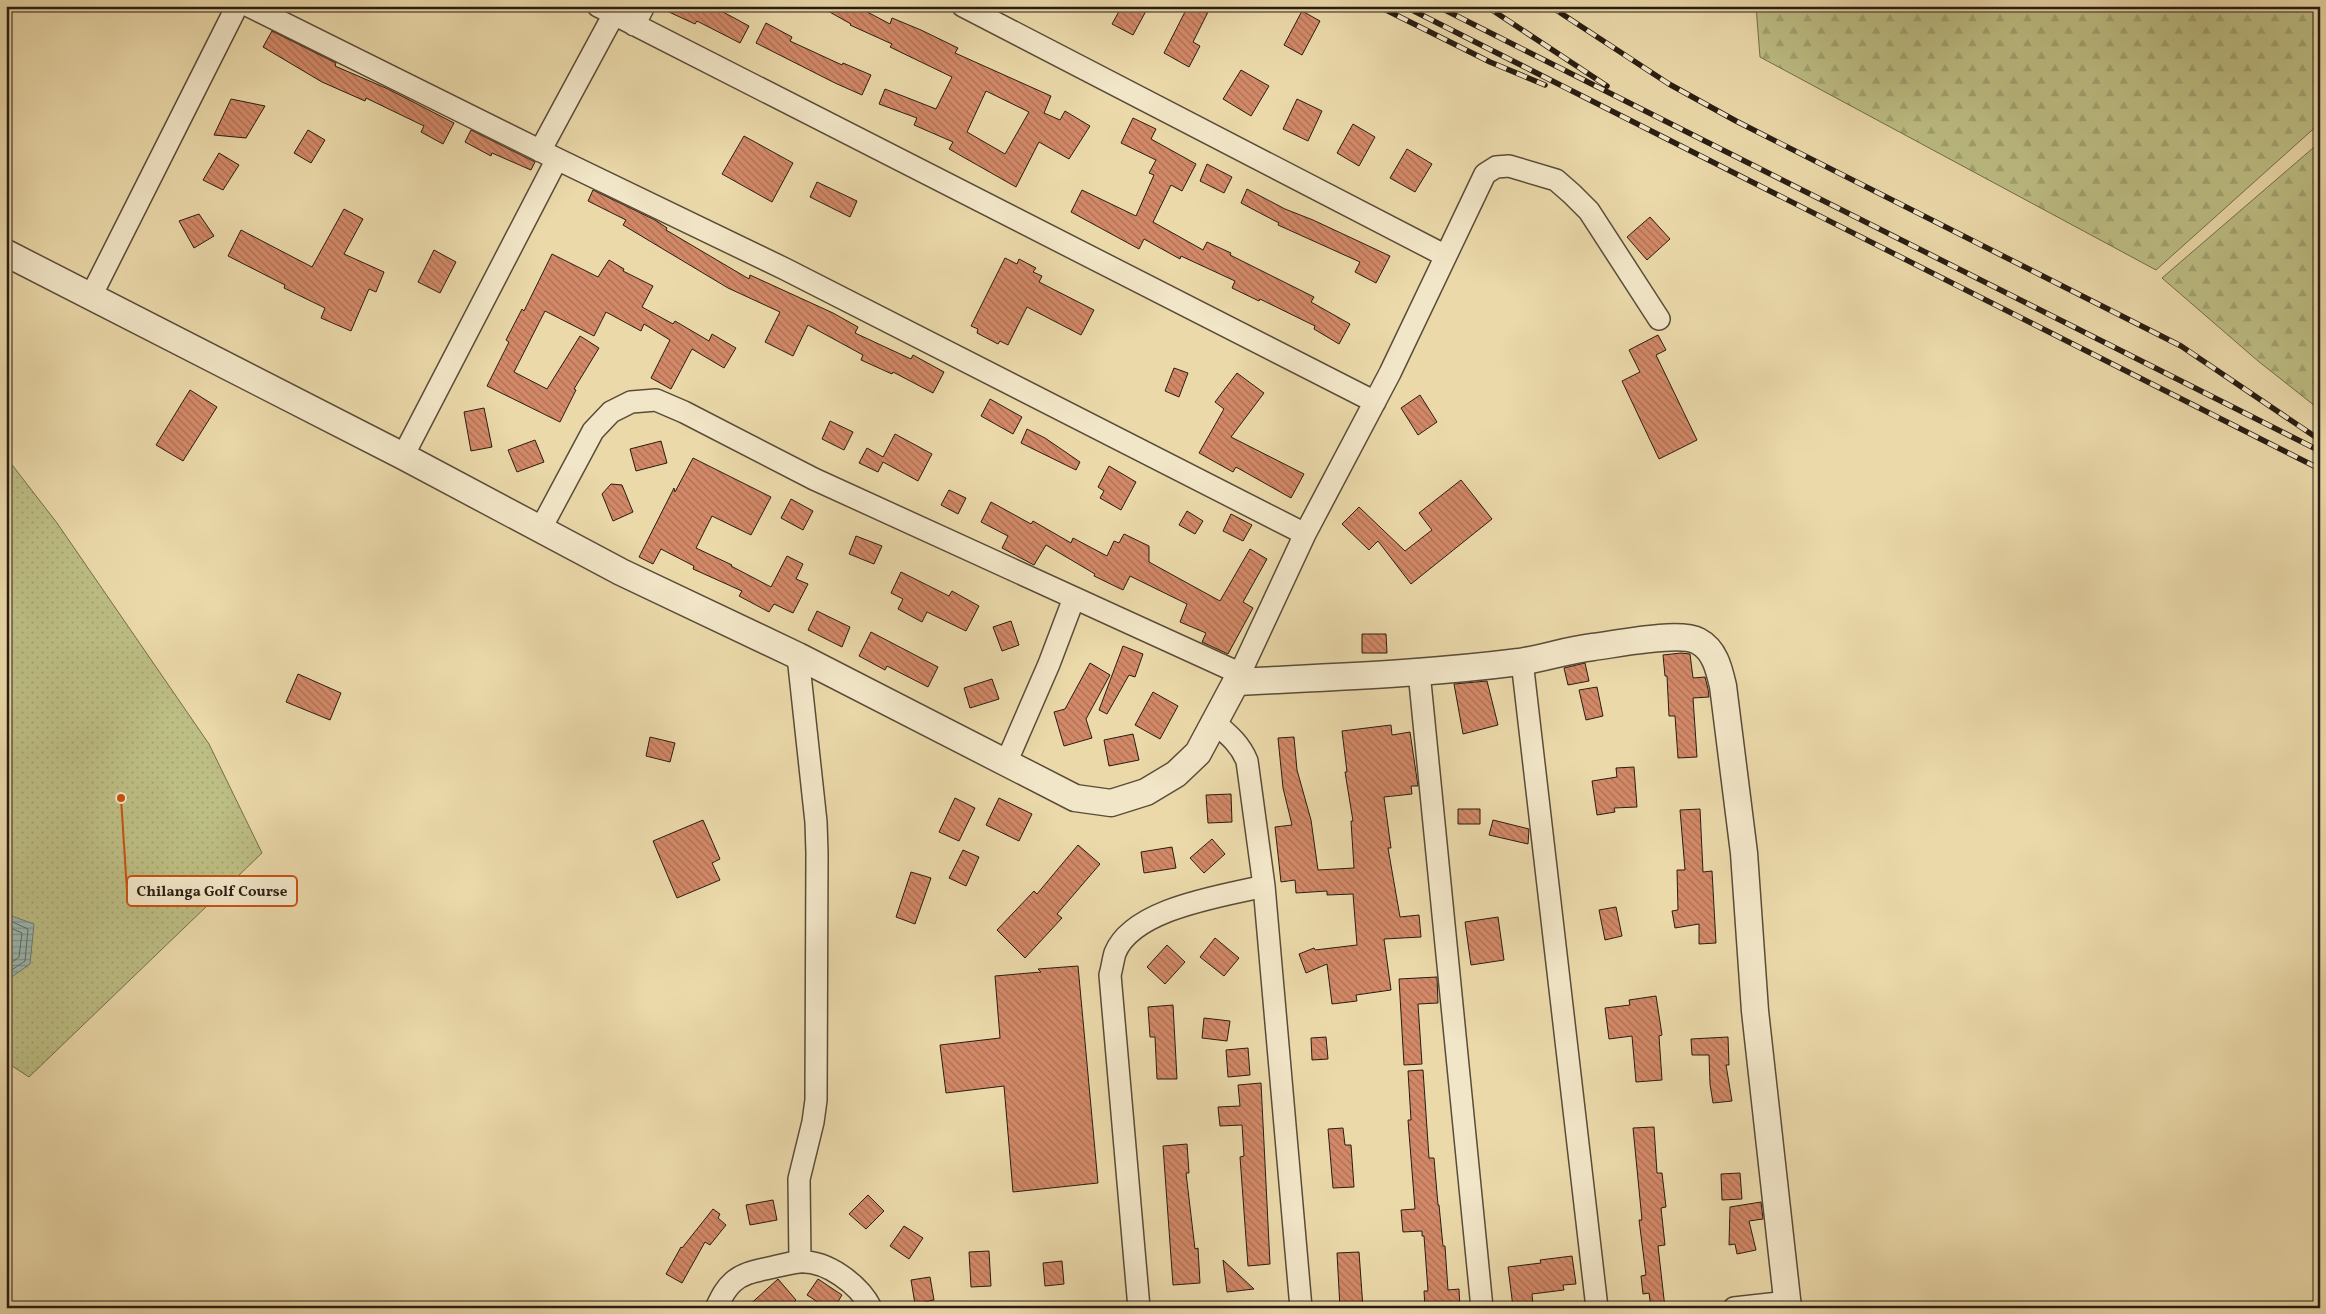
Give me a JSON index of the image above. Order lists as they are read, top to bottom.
{
  "places": ["Chilanga Golf Course"]
}
